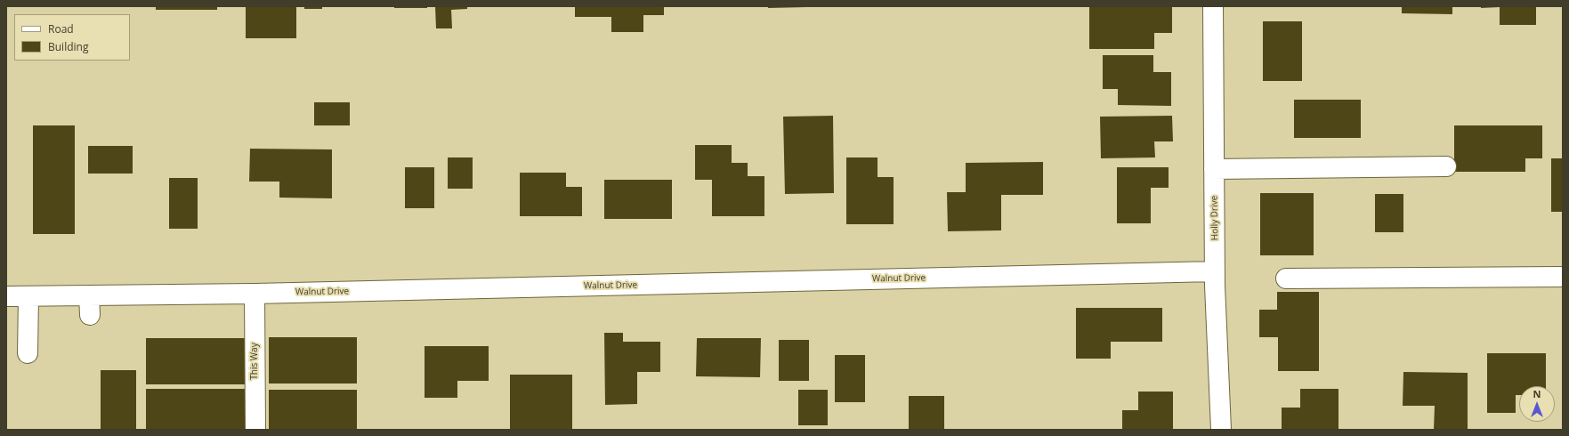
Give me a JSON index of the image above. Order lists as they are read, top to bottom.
{
  "streets": {
    "street": ["Holly Drive", "Walnut Drive", "This Way"]
  },
  "crossings": [
    ["Holly Drive", "Walnut Drive"],
    ["Walnut Drive", "This Way"]
  ],
  "legend": ["Road", "Building"],
  "north": "top"
}
